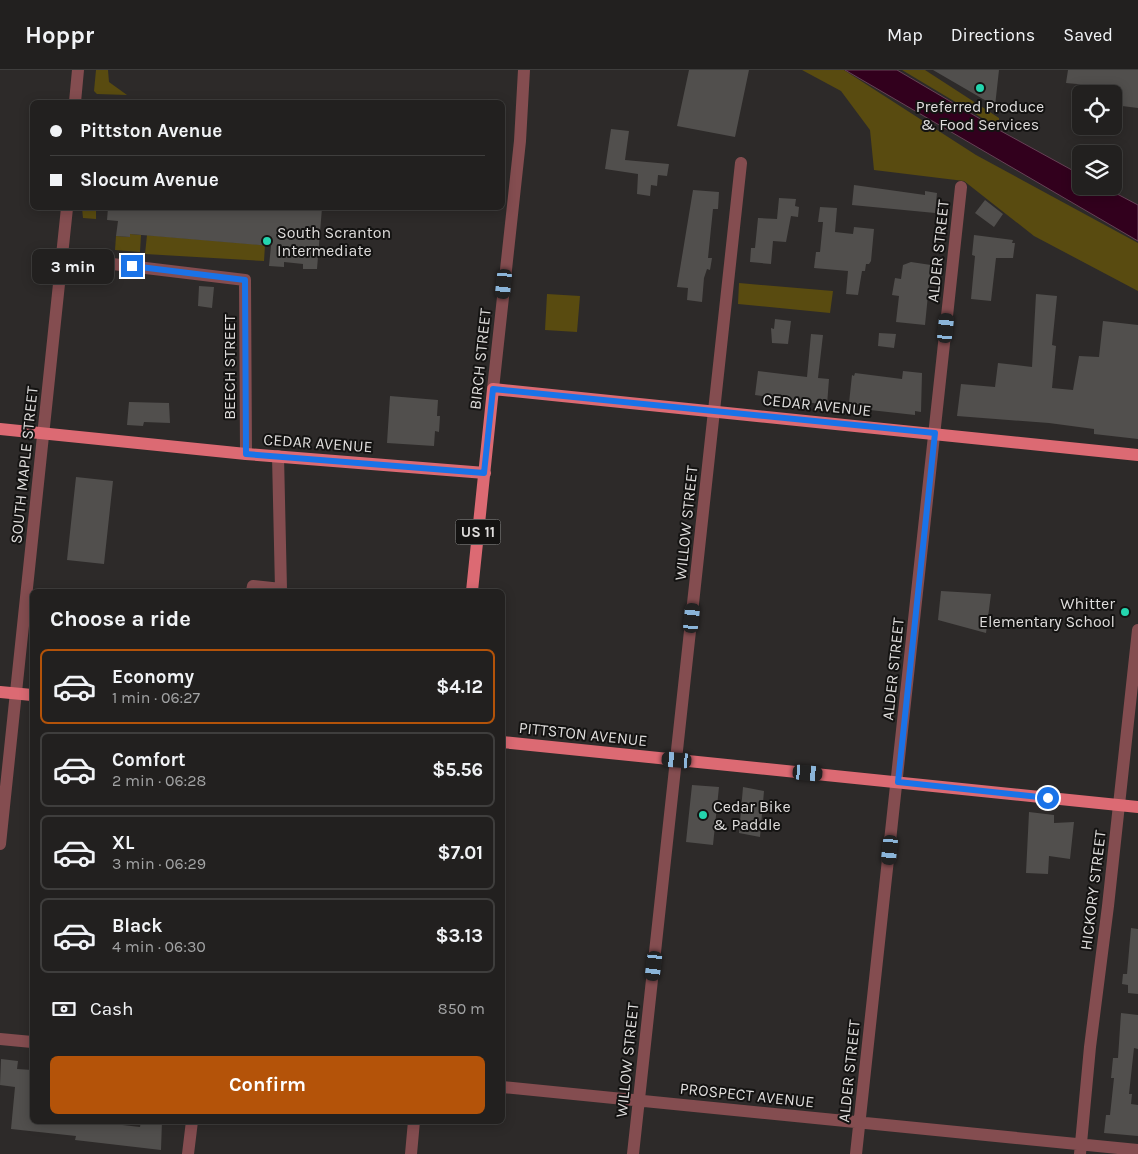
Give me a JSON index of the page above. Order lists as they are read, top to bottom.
{
  "streets": {
    "main road": [
      "BIRCH STREET",
      "CEDAR AVENUE",
      "US 11",
      "PITTSTON AVENUE"
    ],
    "street": [
      "ALDER STREET",
      "BEECH STREET",
      "SOUTH MAPLE STREET",
      "WILLOW STREET",
      "HICKORY STREET",
      "PROSPECT AVENUE"
    ]
  },
  "crossings": [
    ["ALDER STREET", "CEDAR AVENUE"],
    ["ALDER STREET", "PITTSTON AVENUE"],
    ["ALDER STREET", "PROSPECT AVENUE"],
    ["BIRCH STREET", "CEDAR AVENUE"],
    ["BEECH STREET", "CEDAR AVENUE"],
    ["BEECH STREET", "SOUTH MAPLE STREET"],
    ["CEDAR AVENUE", "SOUTH MAPLE STREET"],
    ["CEDAR AVENUE", "WILLOW STREET"],
    ["WILLOW STREET", "PITTSTON AVENUE"],
    ["WILLOW STREET", "PROSPECT AVENUE"],
    ["PITTSTON AVENUE", "HICKORY STREET"],
    ["HICKORY STREET", "PROSPECT AVENUE"]
  ],
  "places": [
    "Preferred Produce & Food Services",
    "South Scranton Intermediate",
    "Whitter Elementary School",
    "Cedar Bike & Paddle"
  ],
  "page": {
    "header": "Hoppr",
    "nav": ["Map", "Directions", "Saved"],
    "banner": ["Pittston Avenue", "Slocum Avenue"],
    "bubble": "3 min",
    "heading": "Choose a ride",
    "list": [
      {
        "name": "Economy",
        "note": "1 min · 06:27",
        "value": "$4.12"
      },
      {
        "name": "Comfort",
        "note": "2 min · 06:28",
        "value": "$5.56"
      },
      {
        "name": "XL",
        "note": "3 min · 06:29",
        "value": "$7.01"
      },
      {
        "name": "Black",
        "note": "4 min · 06:30",
        "value": "$3.13"
      }
    ],
    "pay": ["Cash", "850 m"],
    "buttons": "Confirm"
  }
}
